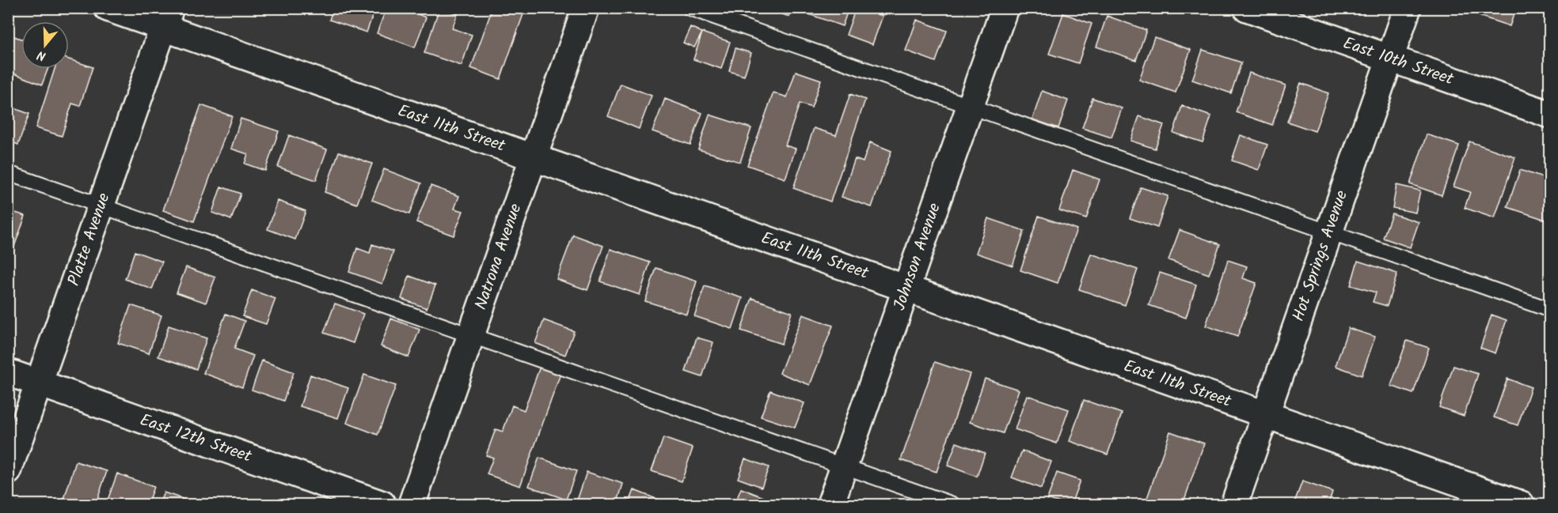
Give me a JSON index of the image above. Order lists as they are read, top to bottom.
{
  "streets": {
    "street": [
      "East 10th Street",
      "East 11th Street",
      "Platte Avenue",
      "Hot Springs Avenue",
      "Natrona Avenue",
      "Johnson Avenue",
      "East 12th Street"
    ]
  },
  "crossings": [
    ["East 10th Street", "Hot Springs Avenue"],
    ["East 11th Street", "Platte Avenue"],
    ["East 11th Street", "Hot Springs Avenue"],
    ["East 11th Street", "Natrona Avenue"],
    ["East 11th Street", "Johnson Avenue"],
    ["Platte Avenue", "East 12th Street"]
  ],
  "north": "bottom"
}
